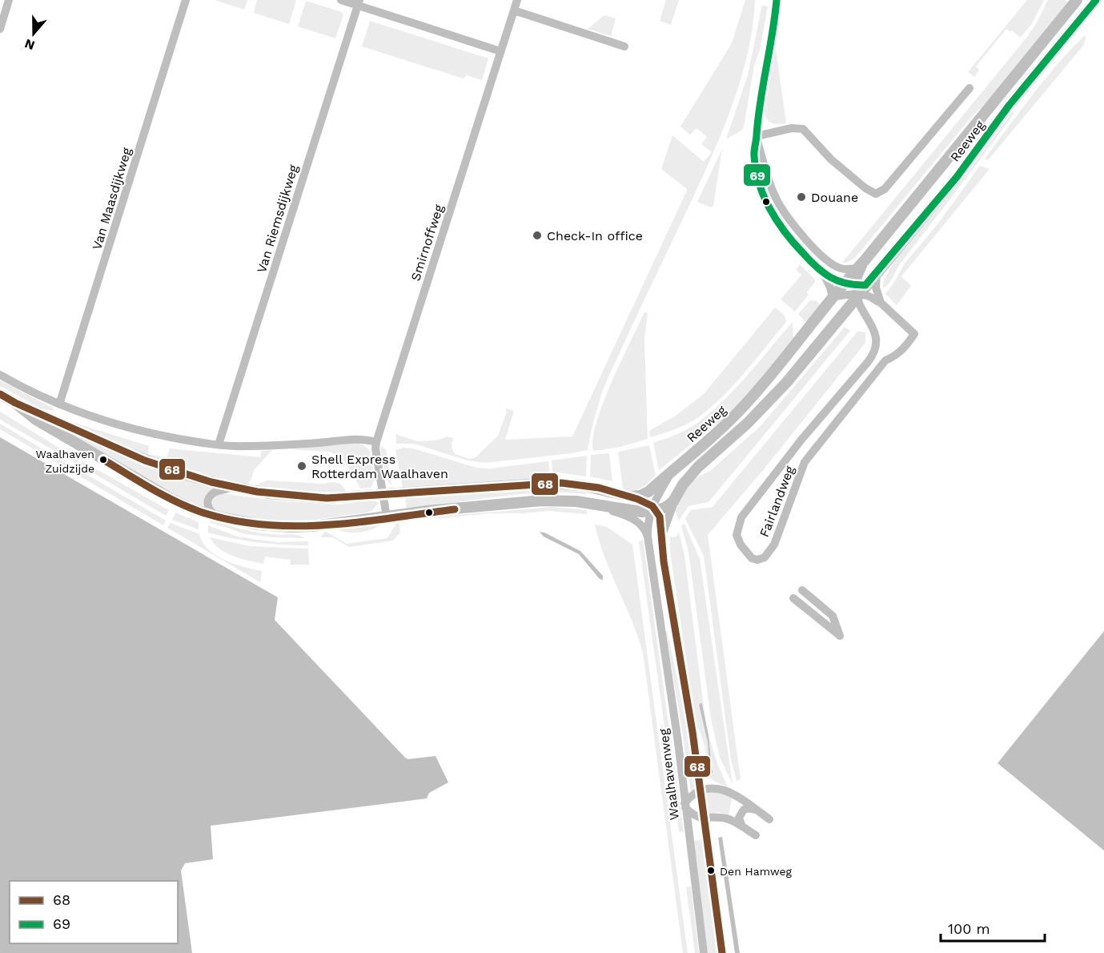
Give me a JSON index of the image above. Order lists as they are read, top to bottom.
{
  "streets": {
    "main road": ["Reeweg"],
    "street": [
      "Van Maasdijkweg",
      "Van Riemsdijkweg",
      "Smirnoffweg",
      "Fairlandweg",
      "Waalhavenweg"
    ]
  },
  "crossings": [
    ["Reeweg", "Waalhavenweg"]
  ],
  "places": [
    "Douane",
    "Check-In office",
    "Waalhaven Zuidzijde",
    "Shell Express Rotterdam Waalhaven",
    "Den Hamweg"
  ],
  "lines": ["transit line 69", "transit line 68"],
  "legend": ["68", "69"],
  "scale_bar": "100 m",
  "north": "bottom"
}
